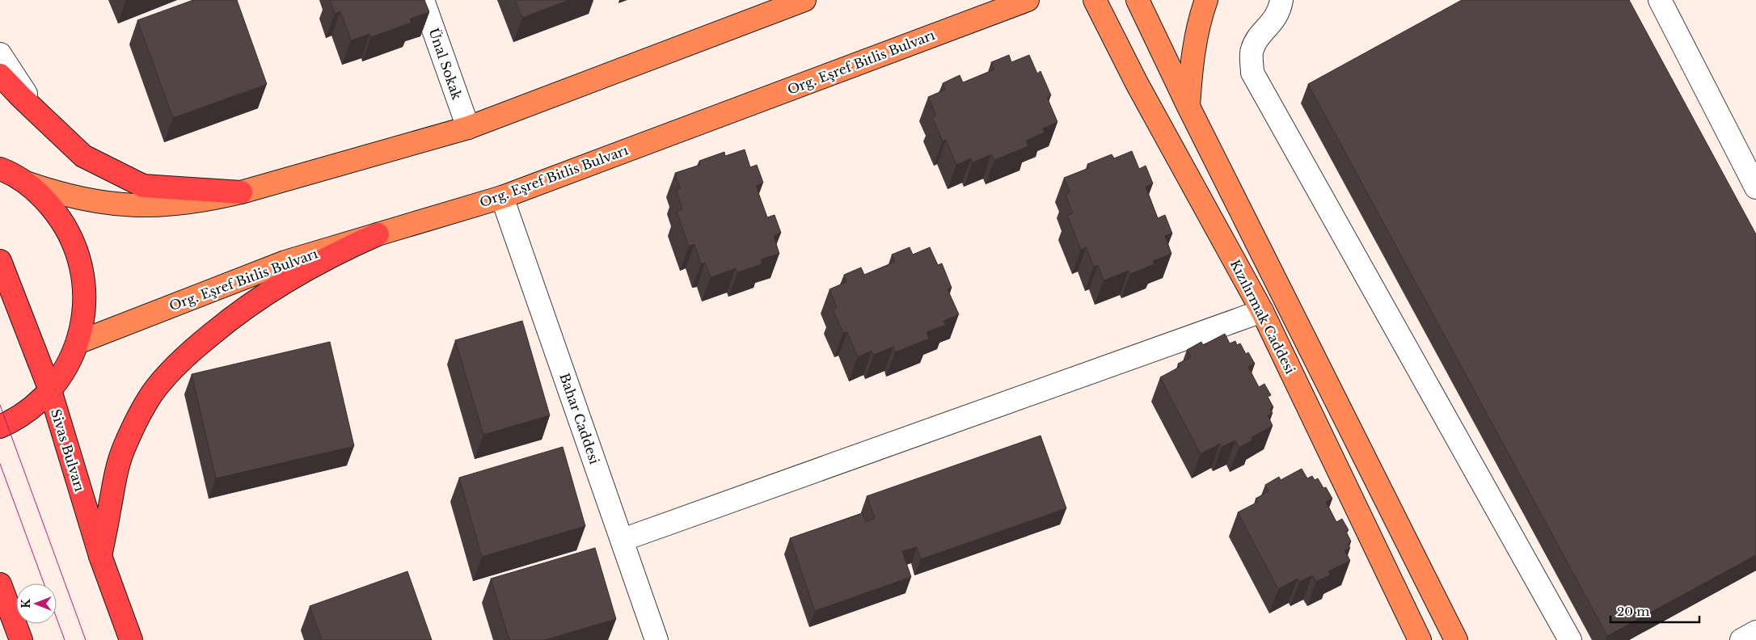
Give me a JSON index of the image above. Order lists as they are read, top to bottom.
{
  "streets": {
    "highway": ["Sivas Bulvarı"],
    "main road": ["Org. Eşref Bitlis Bulvarı", "Kızılırmak Caddesi"],
    "street": ["Ünal Sokak", "Bahar Caddesi"]
  },
  "crossings": [
    ["Org. Eşref Bitlis Bulvarı", "Bahar Caddesi"]
  ],
  "scale_bar": "20 m",
  "north": "left"
}
